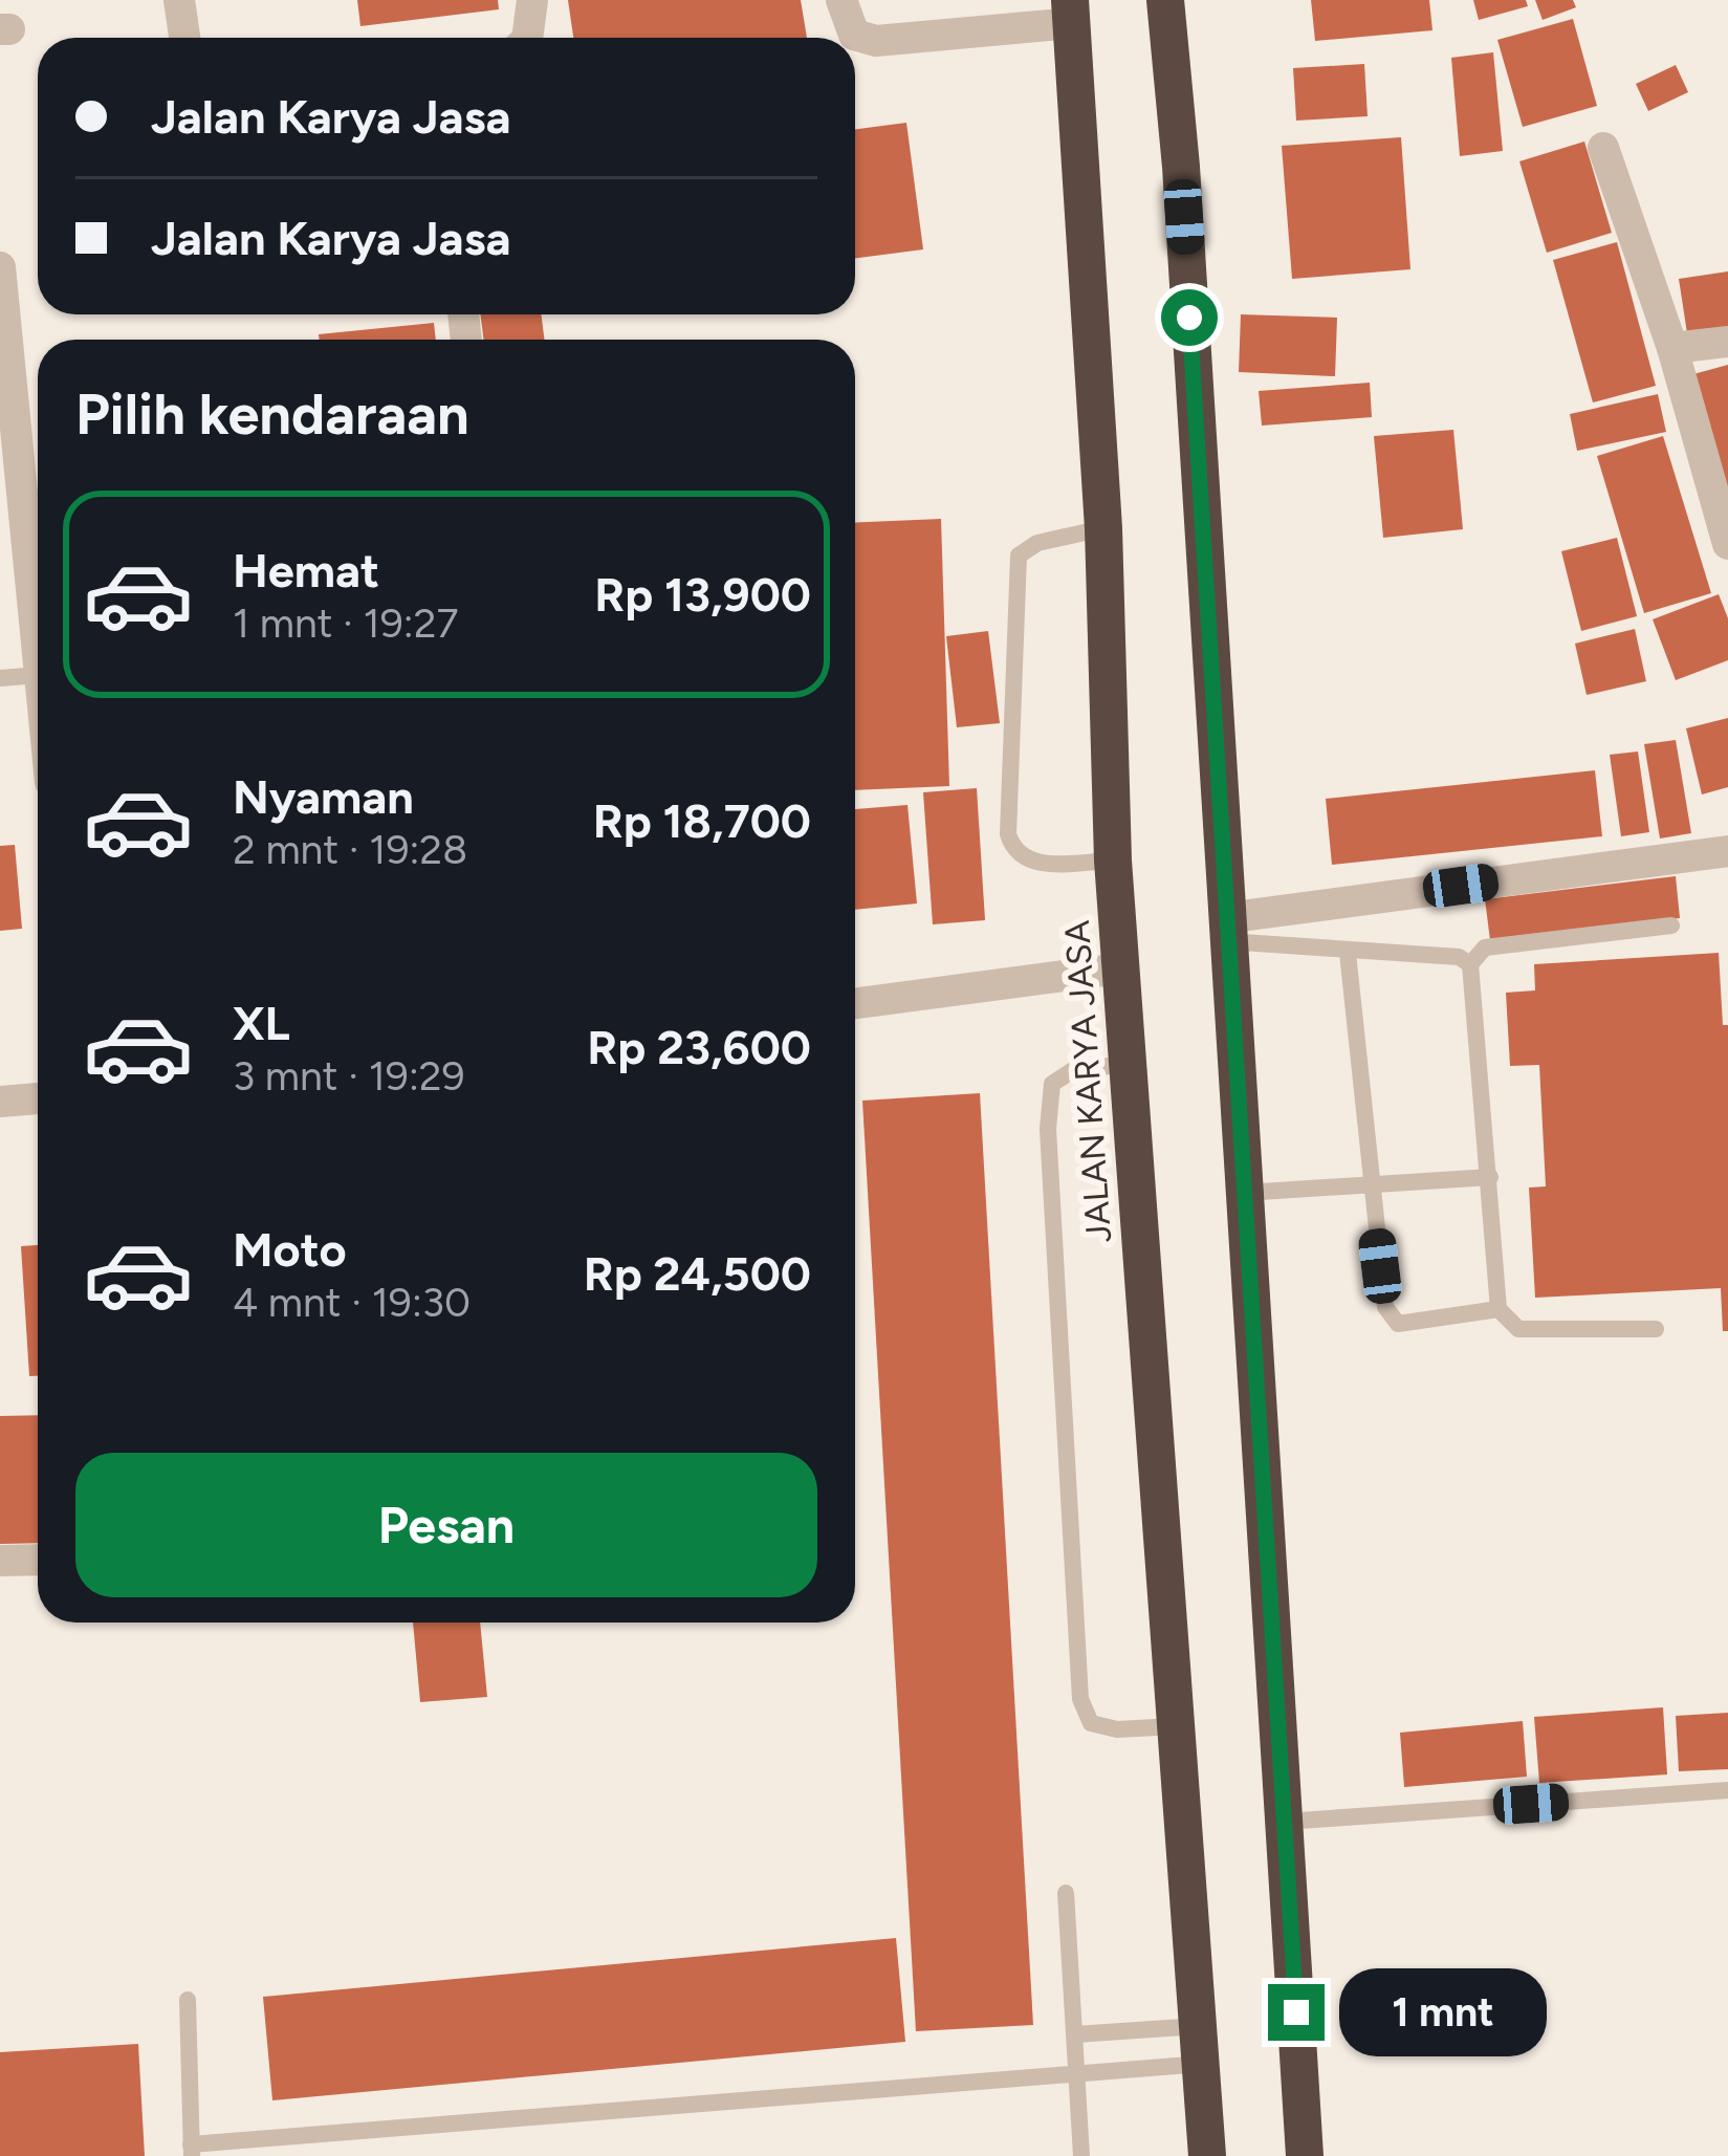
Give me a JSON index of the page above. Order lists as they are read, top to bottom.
{
  "streets": {
    "highway": ["JALAN KARYA JASA"]
  },
  "page": {
    "banner": ["Jalan Karya Jasa", "Jalan Karya Jasa"],
    "heading": "Pilih kendaraan",
    "list": [
      {
        "name": "Hemat",
        "note": "1 mnt · 19:27",
        "value": "Rp 13,900"
      },
      {
        "name": "Nyaman",
        "note": "2 mnt · 19:28",
        "value": "Rp 18,700"
      },
      {
        "name": "XL",
        "note": "3 mnt · 19:29",
        "value": "Rp 23,600"
      },
      {
        "name": "Moto",
        "note": "4 mnt · 19:30",
        "value": "Rp 24,500"
      }
    ],
    "buttons": "Pesan",
    "bubble": "1 mnt"
  }
}
